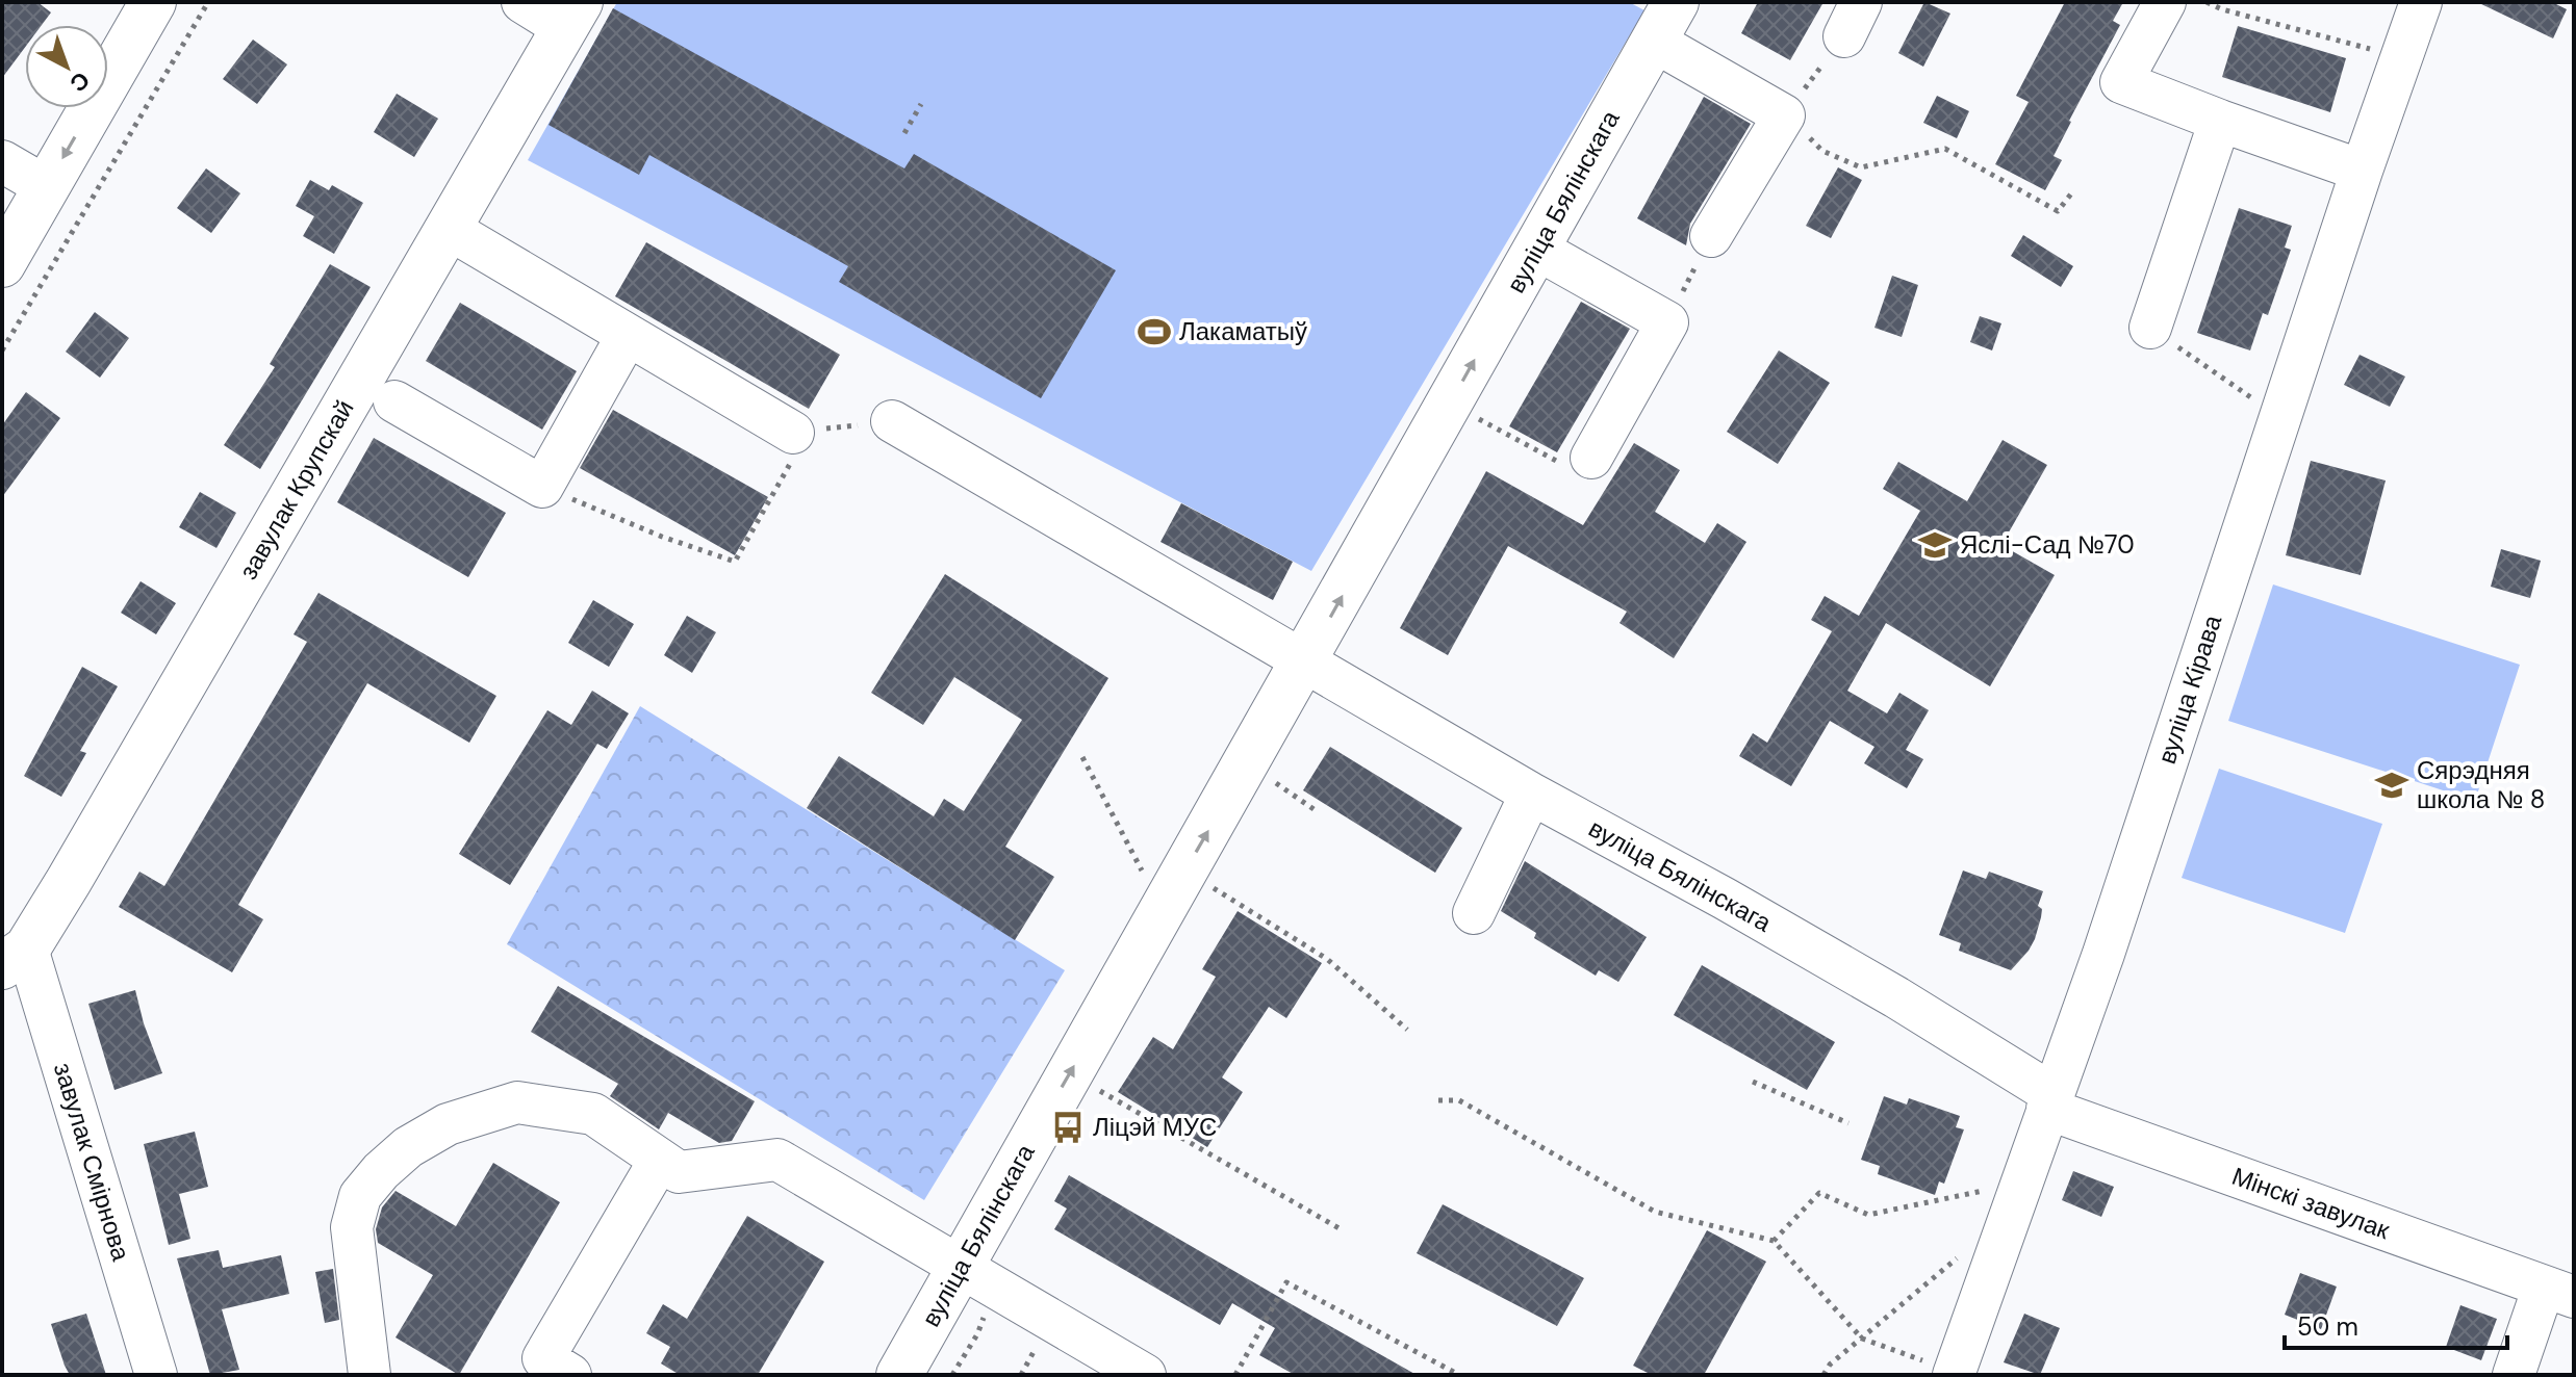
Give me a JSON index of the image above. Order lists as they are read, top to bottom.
{
  "streets": {
    "main road": ["вуліца Бялінскага", "завулак Крупскай"],
    "street": ["вуліца Кірава", "завулак Смірнова", "Мінскі завулак"]
  },
  "crossings": [
    ["вуліца Бялінскага", "вуліца Кірава"],
    ["вуліца Бялінскага", "Мінскі завулак"],
    ["завулак Крупскай", "завулак Смірнова"],
    ["вуліца Кірава", "Мінскі завулак"]
  ],
  "one_way": ["вуліца Бялінскага"],
  "places": {
    "sports": ["Лакаматыў"],
    "school or university": ["Яслі-Сад №70", "Сярэдняя школа № 8"],
    "bus stop": ["Ліцэй МУС"]
  },
  "scale_bar": "50 m",
  "north": "bottom right"
}
